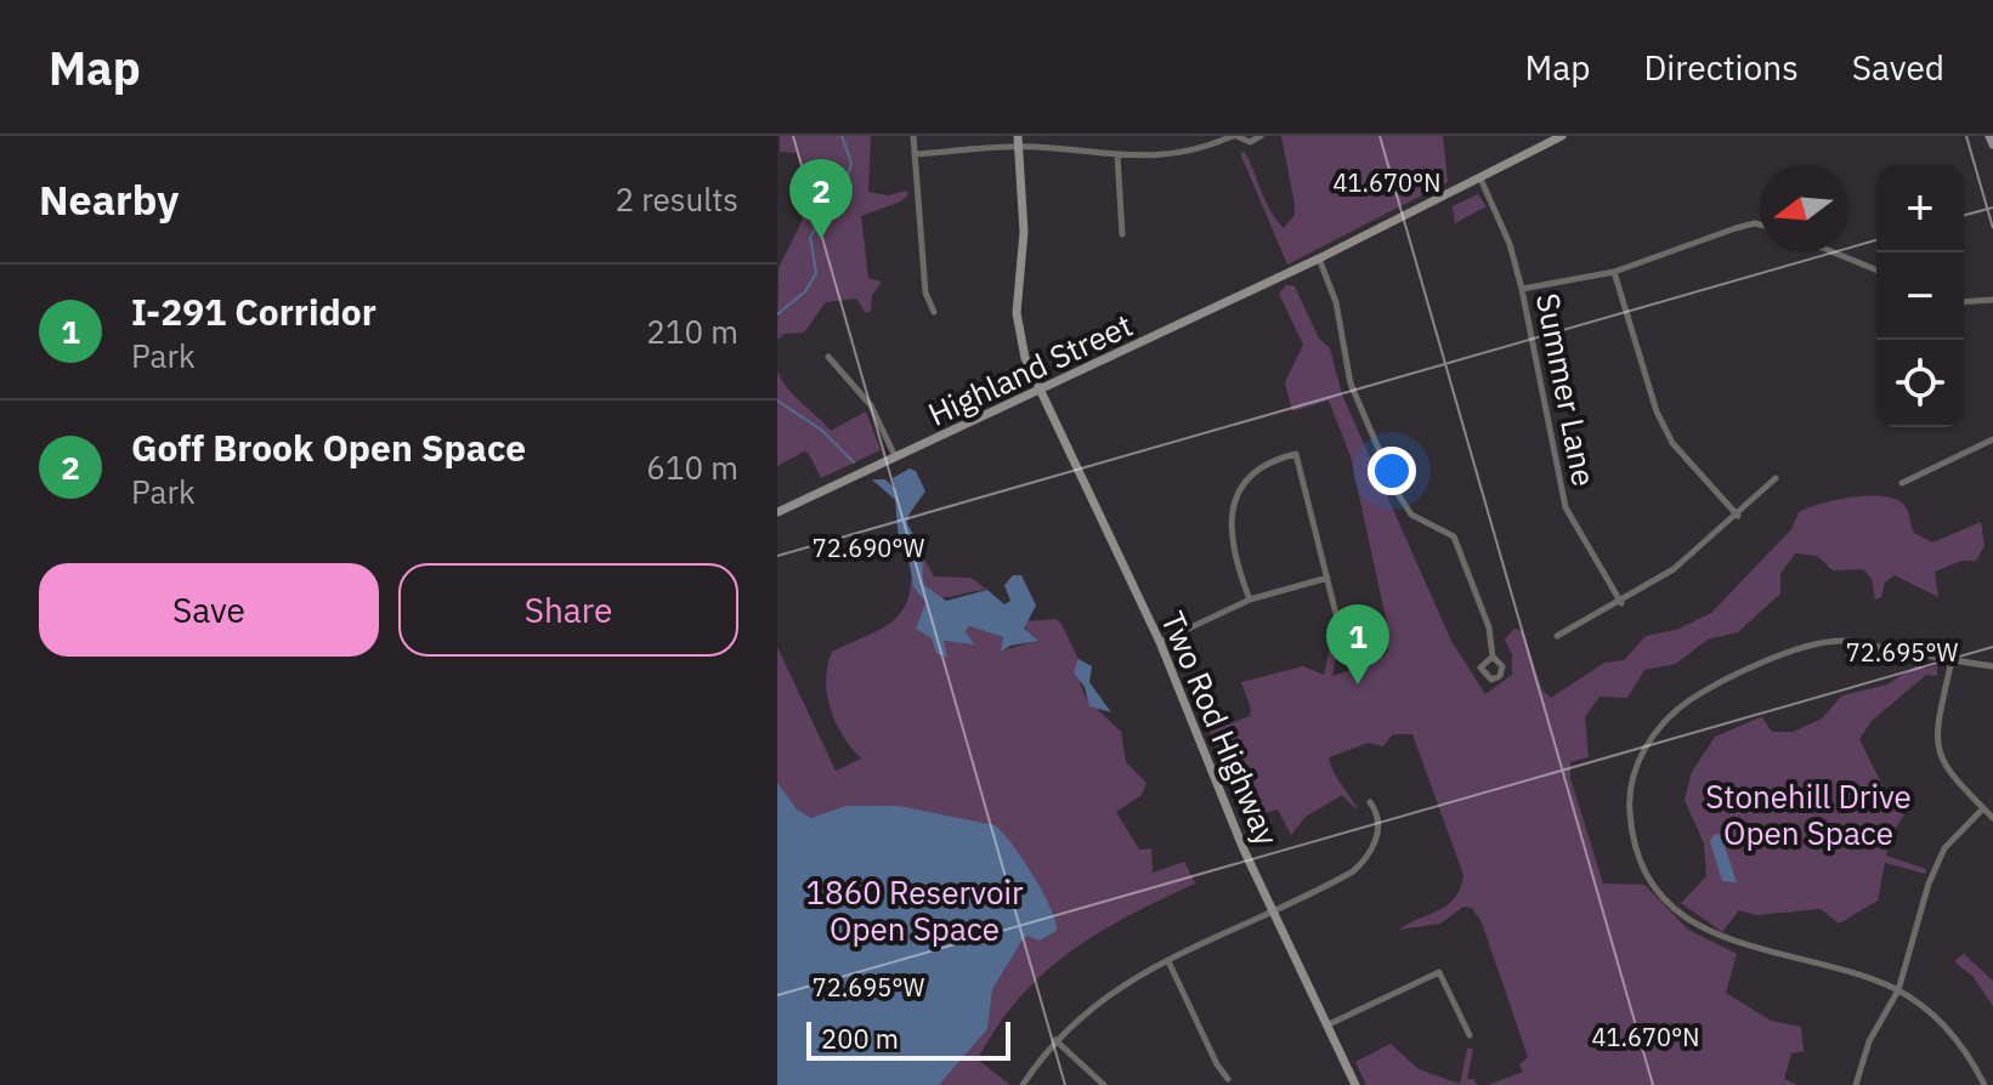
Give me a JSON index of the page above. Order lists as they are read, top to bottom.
{
  "streets": {
    "street": ["Highland Street", "Summer Lane", "Two Rod Highway"]
  },
  "crossings": [
    ["Highland Street", "Summer Lane"],
    ["Highland Street", "Two Rod Highway"]
  ],
  "parks": ["Stonehill Drive Open Space", "1860 Reservoir Open Space"],
  "scale_bar": "200 m",
  "north": "left",
  "page": {
    "header": "Map",
    "nav": ["Map", "Directions", "Saved"],
    "heading": ["Nearby", "2 results"],
    "pins": ["2", "1"],
    "map_buttons": ["+", "−"],
    "list": [
      {
        "mark": "1",
        "name": "I-291 Corridor",
        "note": "Park",
        "value": "210 m"
      },
      {
        "mark": "2",
        "name": "Goff Brook Open Space",
        "note": "Park",
        "value": "610 m"
      }
    ],
    "buttons": ["Save", "Share"],
    "scale": "200 m"
  },
  "coordinates": ["41.670°N", "72.690°W", "72.695°W"]
}
